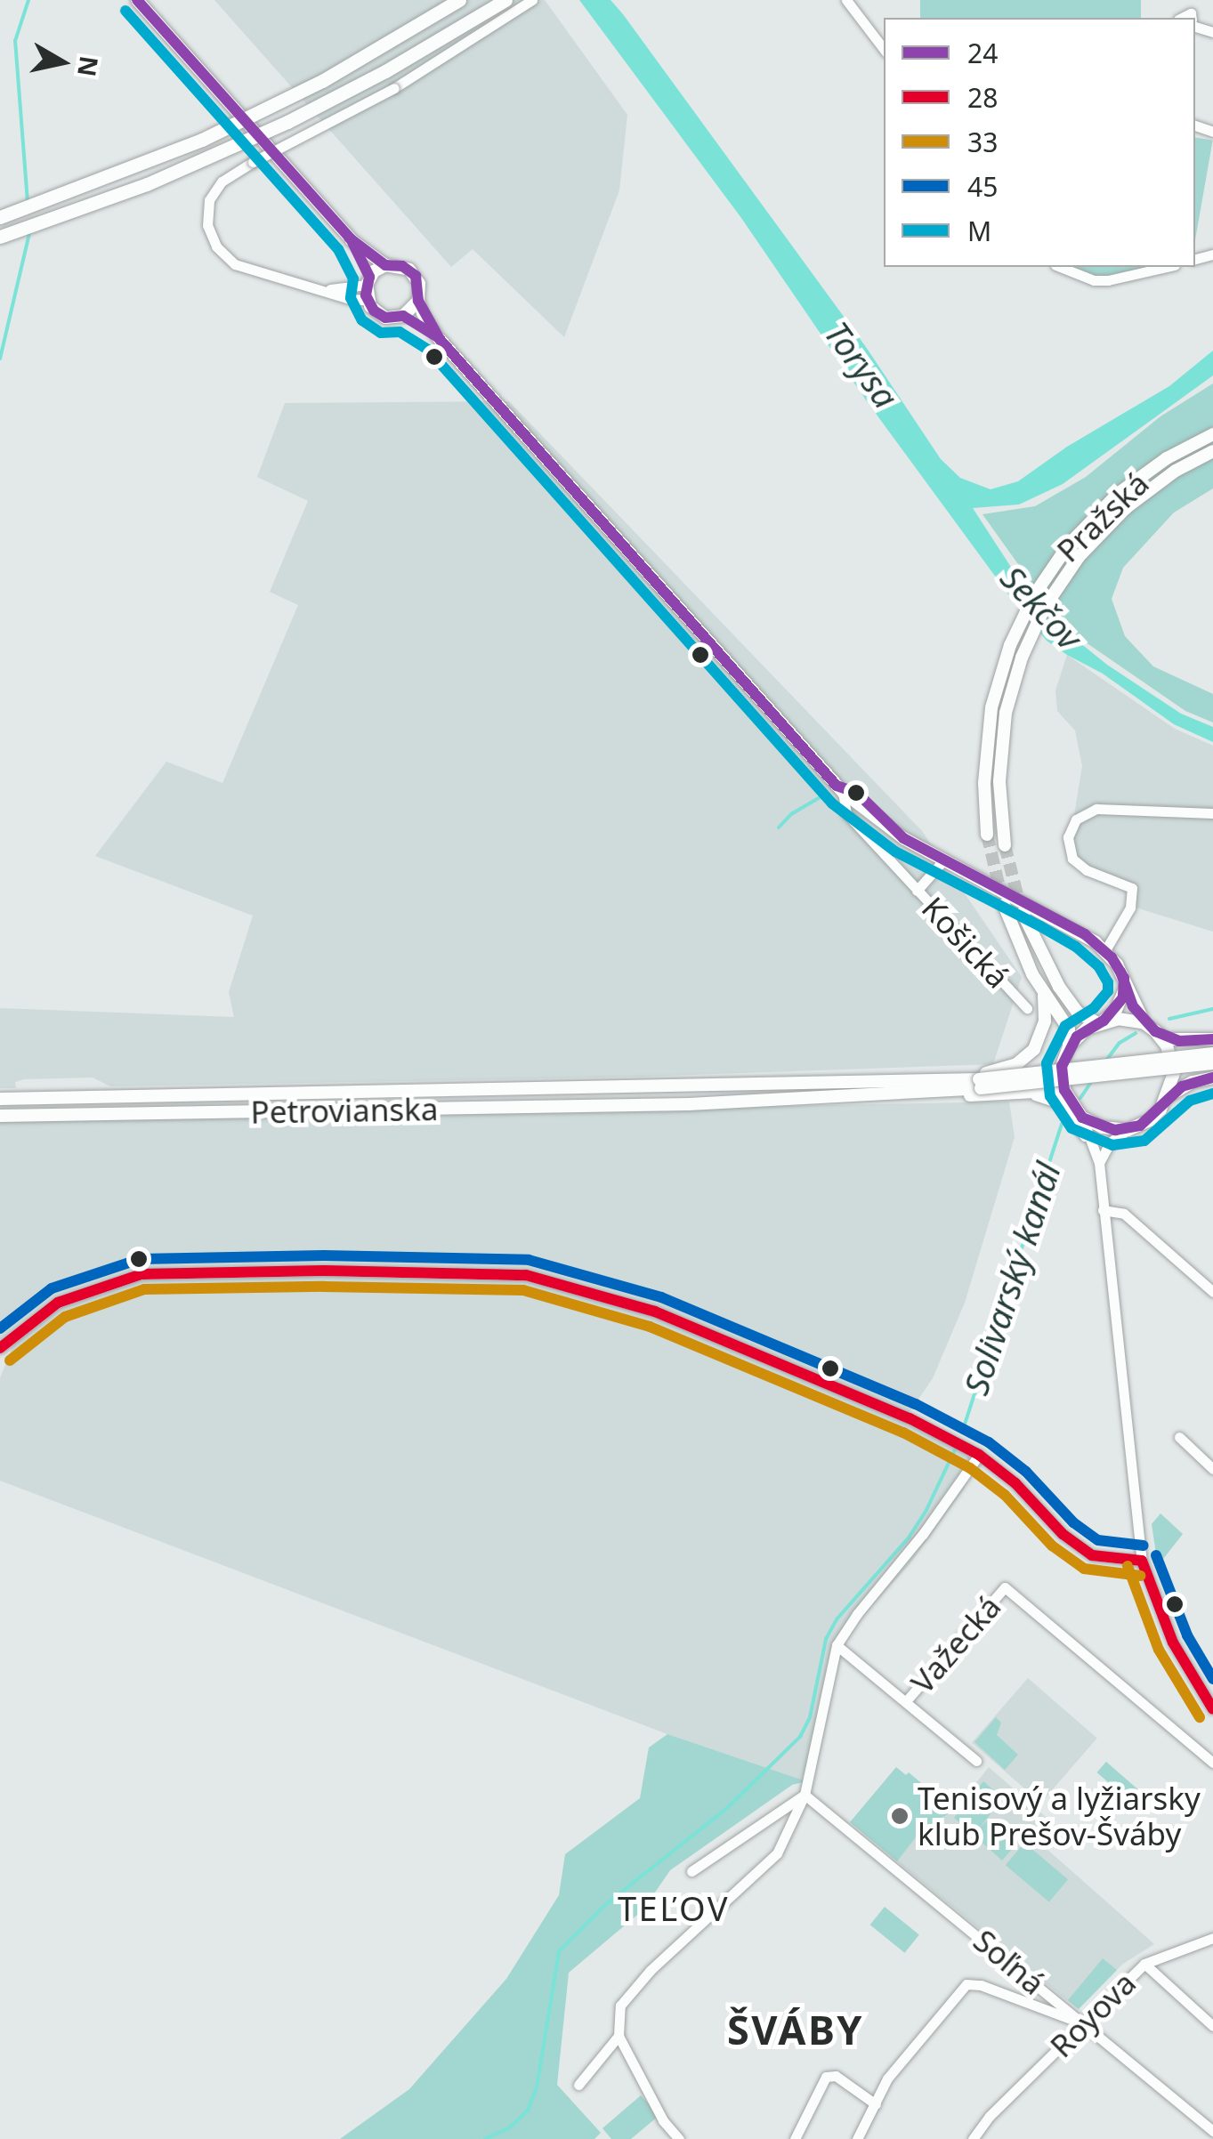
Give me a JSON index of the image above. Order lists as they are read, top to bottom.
{
  "streets": {
    "main road": ["Pražská", "Košická", "Petrovianska"],
    "street": ["Važecká", "Soľná", "Royova"]
  },
  "crossings": [
    ["Soľná", "Royova"]
  ],
  "districts": ["TEĽOV", "ŠVÁBY"],
  "water": ["Torysa", "Sekčov", "Solivarský kanál"],
  "places": ["Tenisový a lyžiarsky klub Prešov-Šváby"],
  "lines": [
    "transit line 24",
    "transit line M",
    "transit line 45",
    "transit line 28",
    "transit line 33"
  ],
  "legend": [
    "24",
    "28",
    "33",
    "45",
    "M"
  ],
  "north": "right"
}
